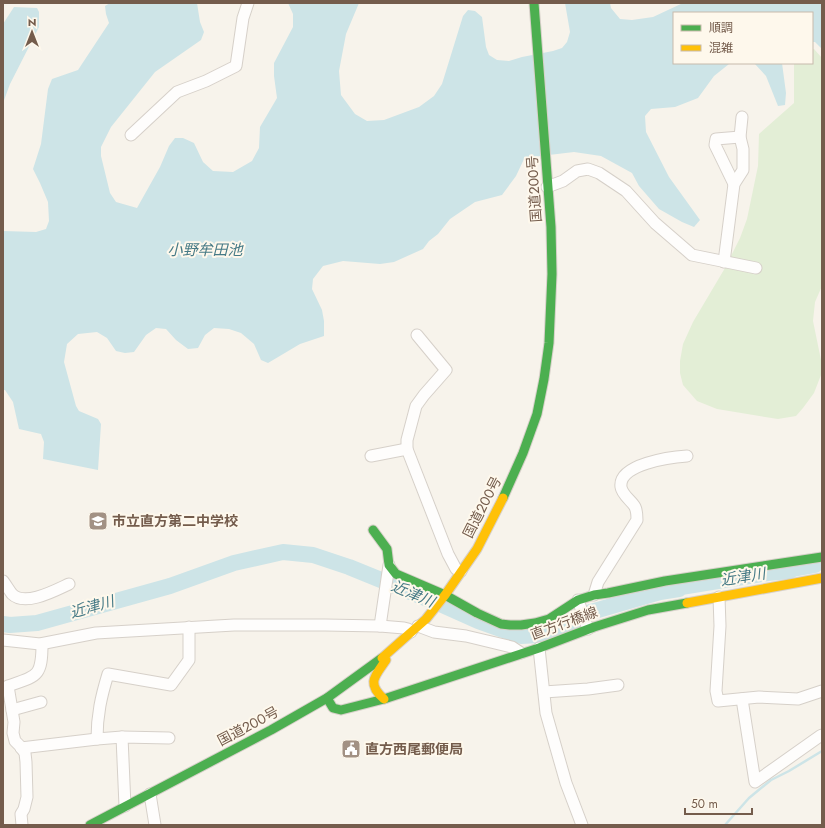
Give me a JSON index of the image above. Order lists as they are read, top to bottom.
{
  "streets": {
    "main road": ["国道200号", "直方行橋線"]
  },
  "crossings": [
    ["国道200号", "直方行橋線"]
  ],
  "water": ["小野牟田池", "近津川"],
  "places": {
    "school or university": ["市立直方第二中学校"],
    "public building": ["直方西尾郵便局"]
  },
  "legend": ["順調", "混雑"],
  "scale_bar": "50 m",
  "north": "top"
}
